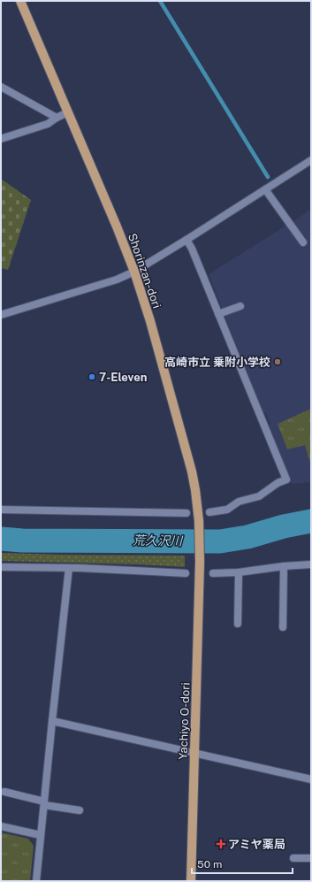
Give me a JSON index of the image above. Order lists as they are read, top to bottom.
{
  "streets": {
    "main road": ["Shorinzan-dori", "Yachiyo O-dori"]
  },
  "crossings": [
    ["Shorinzan-dori", "Yachiyo O-dori"]
  ],
  "water": ["荒久沢川"],
  "places": {
    "other": ["高崎市立 乗附小学校", "7-Eleven"],
    "health": ["アミヤ薬局"]
  },
  "scale_bar": "50 m"
}
